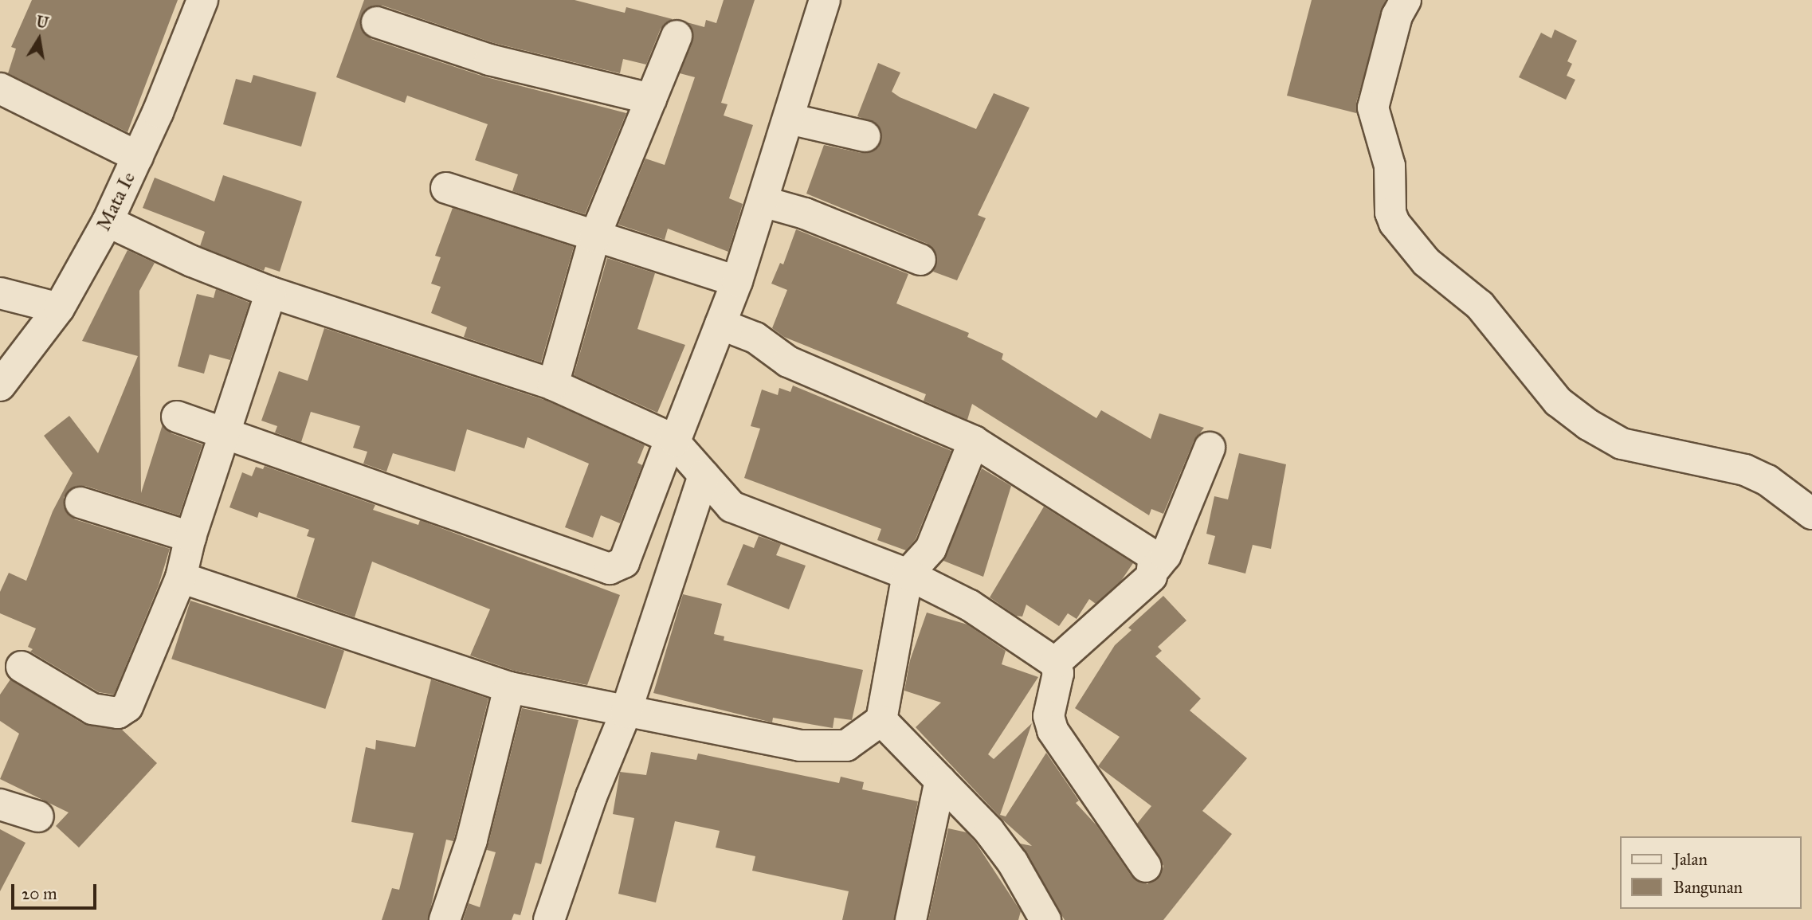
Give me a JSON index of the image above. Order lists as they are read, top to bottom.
{
  "streets": {
    "street": ["Mata Ie"]
  },
  "legend": ["Jalan", "Bangunan"],
  "scale_bar": "20 m",
  "north": "top"
}
